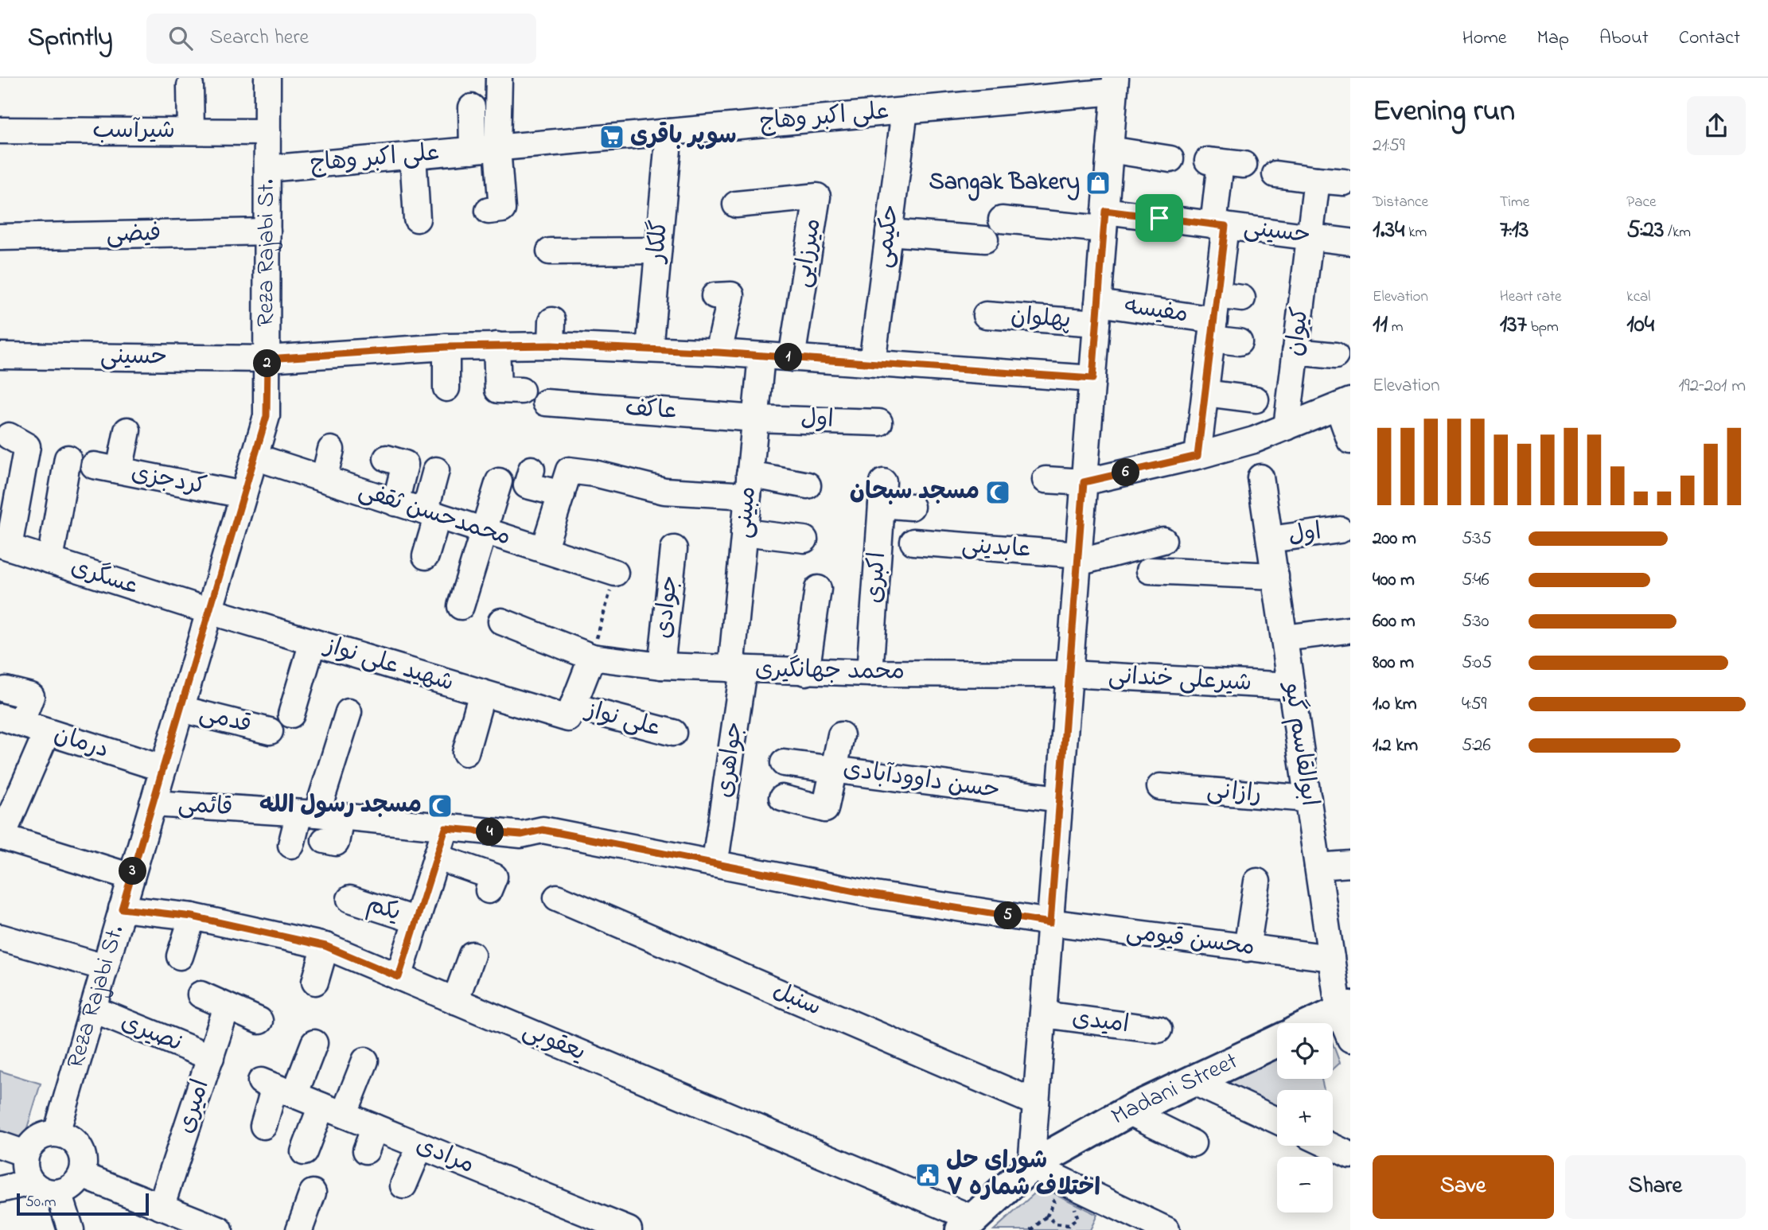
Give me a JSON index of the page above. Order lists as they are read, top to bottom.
{
  "streets": {
    "main road": ["Madani Street"],
    "street": [
      "علی اکبر وهاج",
      "شیرآسب",
      "حسینی",
      "فیضی",
      "حکیمی",
      "گلکار",
      "Reza Rajabi St.",
      "میرزایی",
      "مفیسه",
      "پهلوان",
      "کیوان",
      "عاکف",
      "اول",
      "کردجزی",
      "مبینی",
      "محمدحسن ثقفی",
      "عابدینی",
      "عسگری",
      "اکبری",
      "جوادی",
      "شهید علی نواز",
      "محمد جهانگیری",
      "شیرعلی خندانی",
      "قدمی",
      "علی نواز",
      "درمان",
      "ابوالقاسم گیو",
      "جواهری",
      "حسن داوودآبادی",
      "رازانی",
      "قائمی",
      "یکم",
      "محسن قیومی",
      "سنبل",
      "امیدی",
      "نصیری",
      "یعقوبی",
      "امیری",
      "مرادی"
    ]
  },
  "crossings": [
    ["علی اکبر وهاج", "حکیمی"],
    ["علی اکبر وهاج", "گلکار"],
    ["علی اکبر وهاج", "Reza Rajabi St."],
    ["شیرآسب", "Reza Rajabi St."],
    ["حسینی", "حکیمی"],
    ["حسینی", "گلکار"],
    ["حسینی", "Reza Rajabi St."],
    ["حسینی", "میرزایی"],
    ["حسینی", "کیوان"],
    ["حسینی", "مبینی"],
    ["فیضی", "Reza Rajabi St."],
    ["Reza Rajabi St.", "کردجزی"],
    ["Reza Rajabi St.", "محمدحسن ثقفی"],
    ["Reza Rajabi St.", "عسگری"],
    ["Reza Rajabi St.", "شهید علی نواز"],
    ["Reza Rajabi St.", "قدمی"],
    ["Reza Rajabi St.", "درمان"],
    ["Reza Rajabi St.", "قائمی"],
    ["Reza Rajabi St.", "نصیری"],
    ["Reza Rajabi St.", "یعقوبی"],
    ["مفیسه", "پهلوان"],
    ["عاکف", "اول"],
    ["عاکف", "مبینی"],
    ["اول", "مبینی"],
    ["اول", "ابوالقاسم گیو"],
    ["مبینی", "محمد جهانگیری"],
    ["مبینی", "جواهری"],
    ["عسگری", "شهید علی نواز"],
    ["اکبری", "محمد جهانگیری"],
    ["جوادی", "محمد جهانگیری"],
    ["شهید علی نواز", "علی نواز"],
    ["محمد جهانگیری", "شیرعلی خندانی"],
    ["محمد جهانگیری", "جواهری"],
    ["شیرعلی خندانی", "ابوالقاسم گیو"],
    ["ابوالقاسم گیو", "رازانی"],
    ["ابوالقاسم گیو", "محسن قیومی"],
    ["قائمی", "محسن قیومی"],
    ["نصیری", "امیری"],
    ["یعقوبی", "Madani Street"]
  ],
  "places": {
    "supermarket": ["سوپر باقری"],
    "shop": ["Sangak Bakery"],
    "mosque": ["مسجد سبحان", "مسجد رسول الله"],
    "public building": ["شورای حل اختلاف شماره ۷"]
  },
  "scale_bar": "50 m",
  "page": {
    "header": "Sprintly",
    "search": "Search here",
    "nav": [
      "Home",
      "Map",
      "About",
      "Contact"
    ],
    "heading": ["Evening run", "21:59"],
    "stats": [
      ["Distance", "1.34 km"],
      ["Time", "7:13"],
      ["Pace", "5:23 /km"],
      ["Elevation", "11 m"],
      ["Heart rate", "137 bpm"],
      ["kcal", "104"]
    ],
    "pins": [
      "1",
      "2",
      "6",
      "4",
      "3",
      "5"
    ],
    "chart": ["Elevation", "192–201 m"],
    "list": [
      {
        "name": "200 m",
        "note": "5:35"
      },
      {
        "name": "400 m",
        "note": "5:46"
      },
      {
        "name": "600 m",
        "note": "5:30"
      },
      {
        "name": "800 m",
        "note": "5:05"
      },
      {
        "name": "1.0 km",
        "note": "4:59"
      },
      {
        "name": "1.2 km",
        "note": "5:26"
      }
    ],
    "map_buttons": ["+", "−"],
    "buttons": ["Save", "Share"],
    "scale": "50 m"
  }
}
